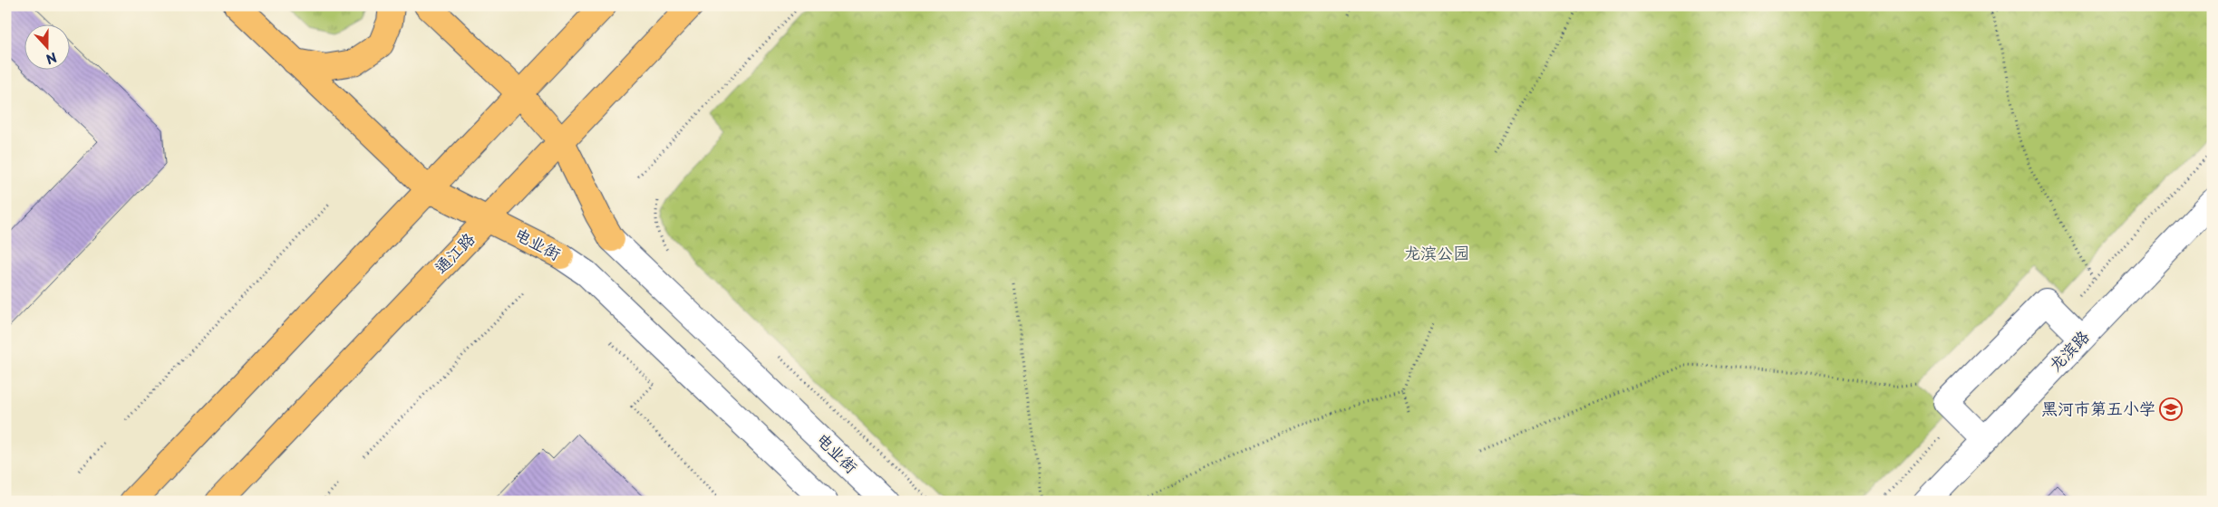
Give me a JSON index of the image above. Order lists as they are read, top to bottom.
{
  "streets": {
    "main road": ["电业街", "通江路"],
    "street": ["龙滨路"]
  },
  "crossings": [
    ["电业街", "通江路"]
  ],
  "parks": ["龙滨公园"],
  "places": {
    "school or university": ["黑河市第五小学"]
  },
  "north": "bottom"
}
